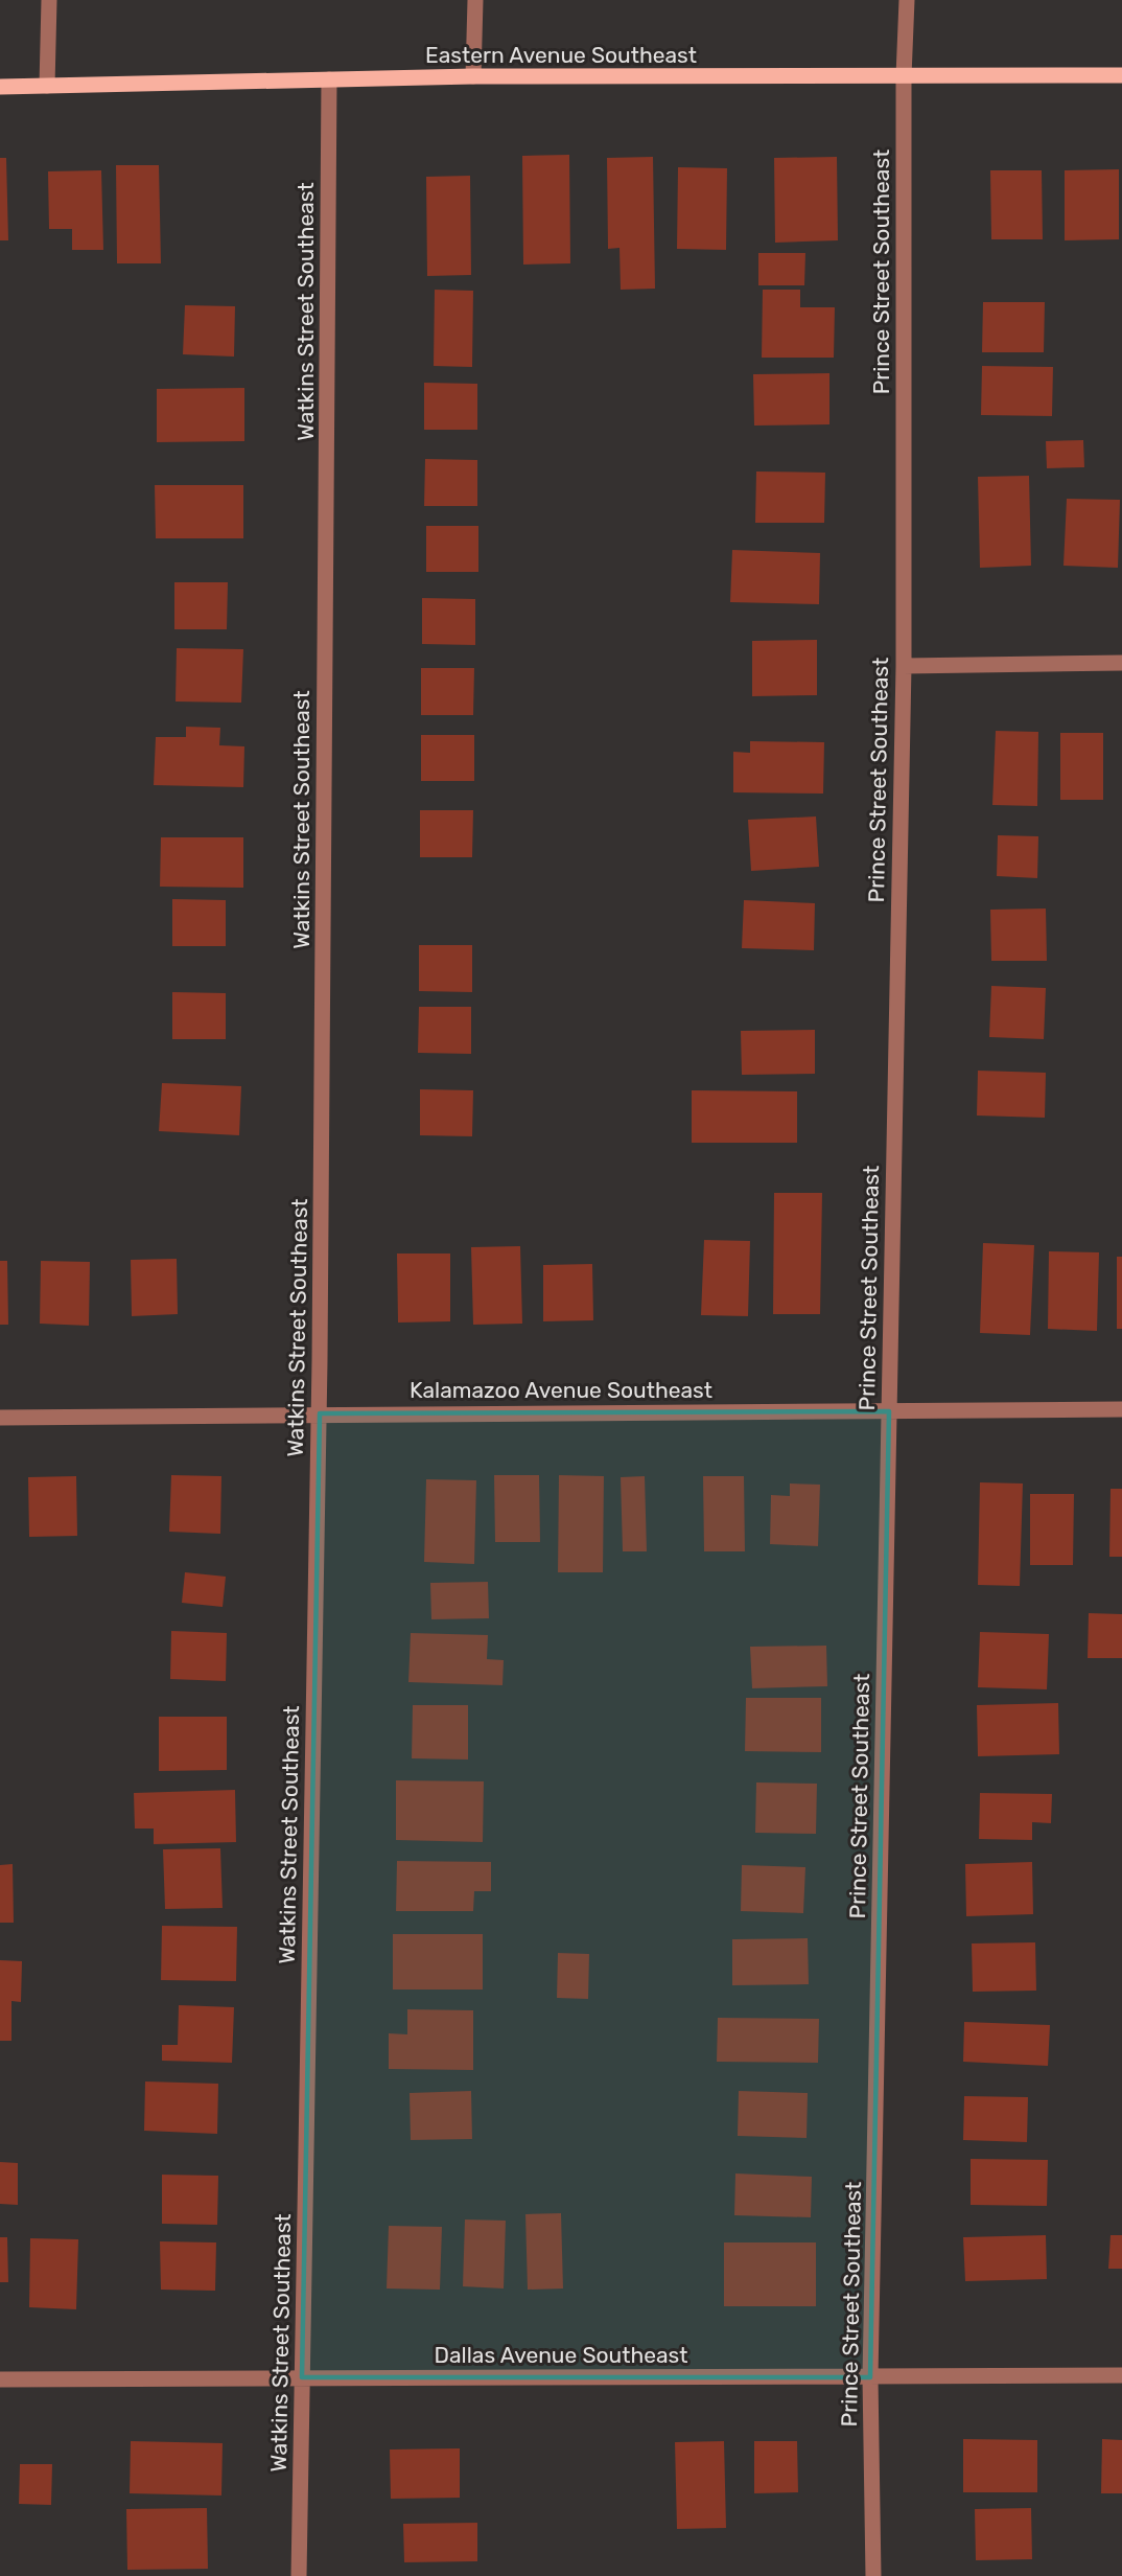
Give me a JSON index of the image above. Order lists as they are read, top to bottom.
{
  "streets": {
    "main road": ["Eastern Avenue Southeast"],
    "street": [
      "Prince Street Southeast",
      "Watkins Street Southeast",
      "Kalamazoo Avenue Southeast",
      "Dallas Avenue Southeast"
    ]
  },
  "crossings": [
    ["Eastern Avenue Southeast", "Prince Street Southeast"],
    ["Eastern Avenue Southeast", "Watkins Street Southeast"],
    ["Prince Street Southeast", "Kalamazoo Avenue Southeast"],
    ["Prince Street Southeast", "Dallas Avenue Southeast"],
    ["Watkins Street Southeast", "Kalamazoo Avenue Southeast"],
    ["Watkins Street Southeast", "Dallas Avenue Southeast"]
  ]
}
